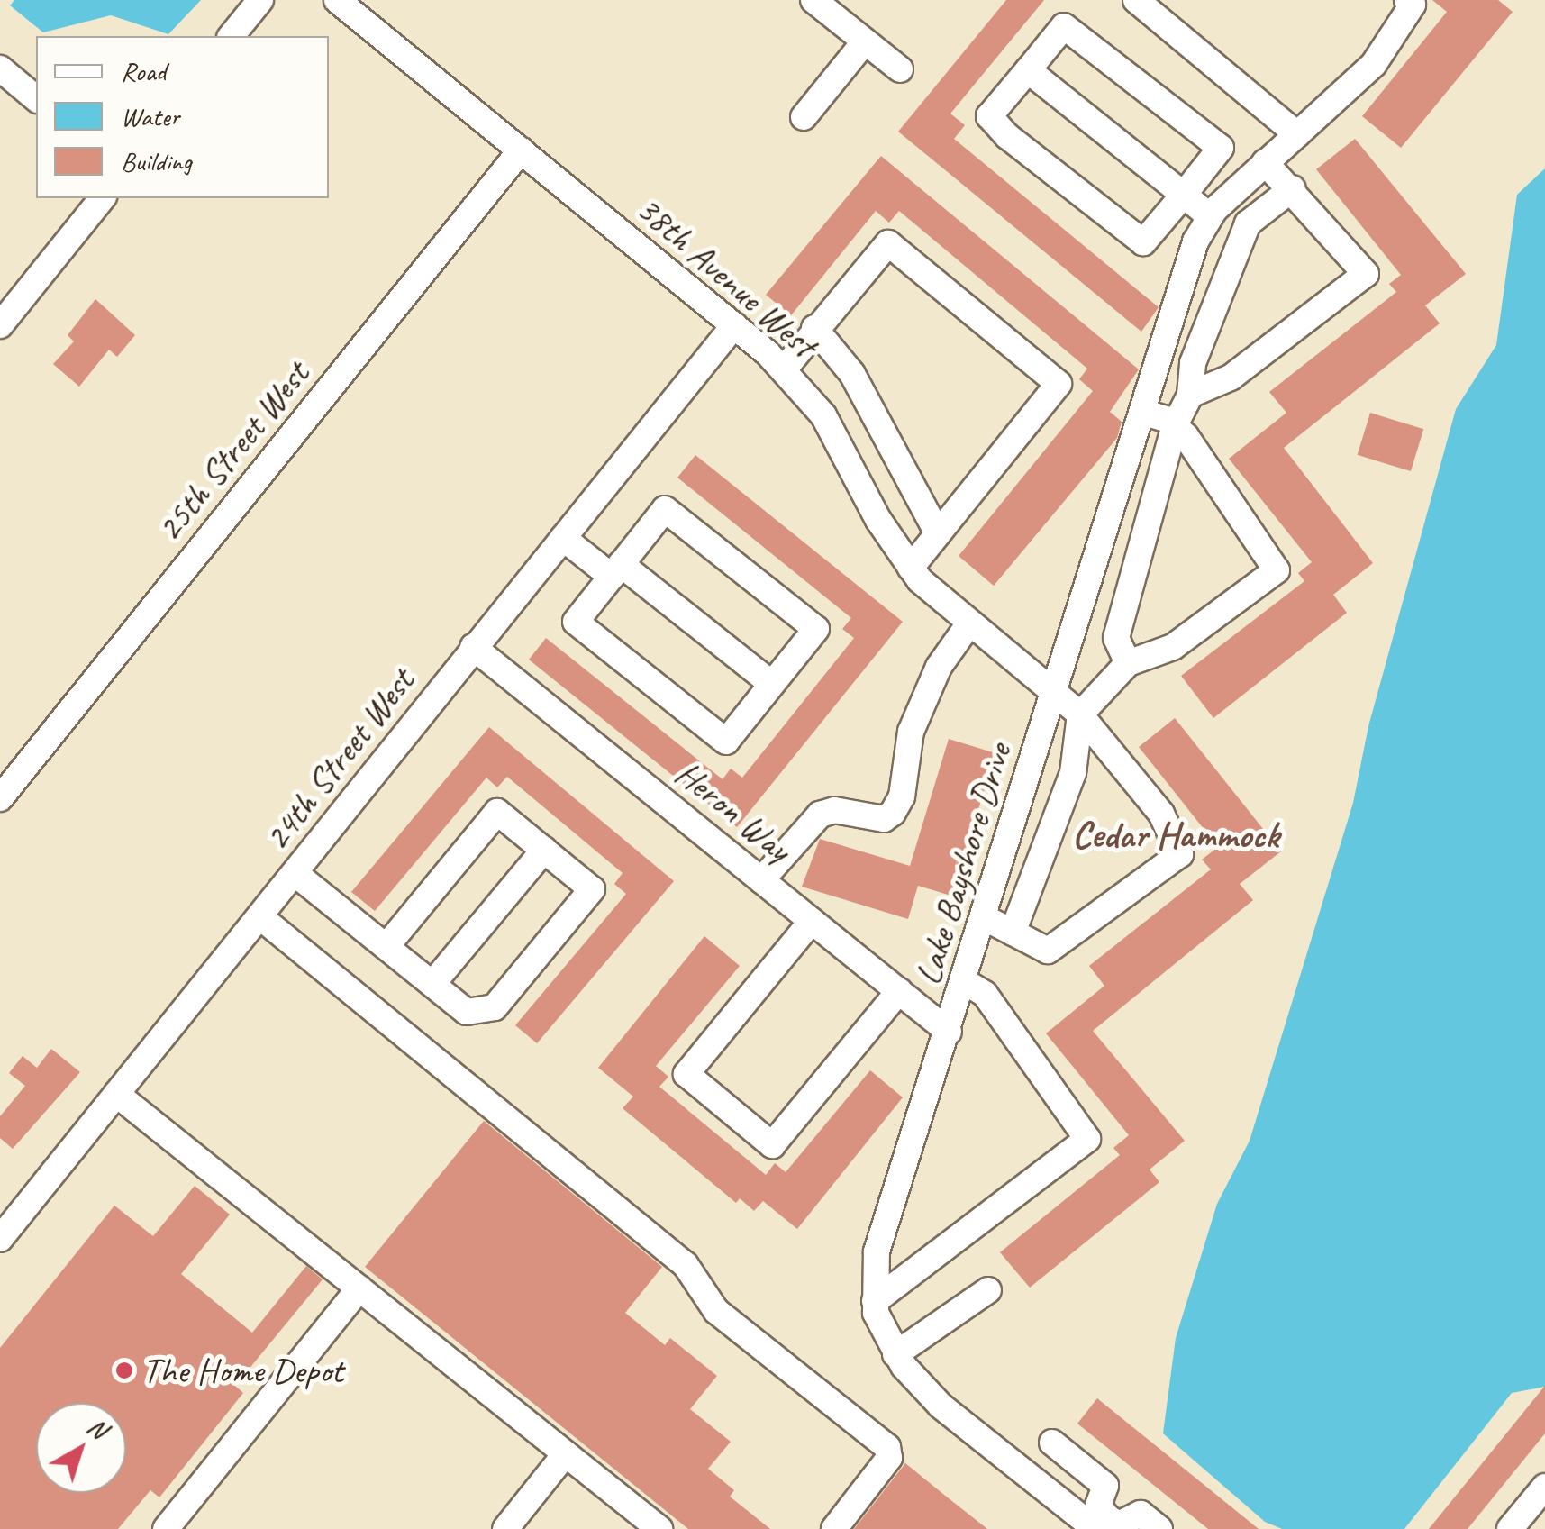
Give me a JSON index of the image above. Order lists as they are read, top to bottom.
{
  "streets": {
    "street": [
      "38th Avenue West",
      "25th Street West",
      "24th Street West",
      "Heron Way",
      "Lake Bayshore Drive"
    ]
  },
  "crossings": [
    ["38th Avenue West", "25th Street West"],
    ["38th Avenue West", "24th Street West"],
    ["38th Avenue West", "Lake Bayshore Drive"],
    ["24th Street West", "Heron Way"],
    ["Heron Way", "Lake Bayshore Drive"]
  ],
  "districts": ["Cedar Hammock"],
  "places": ["The Home Depot"],
  "legend": ["Road", "Water", "Building"],
  "north": "top right"
}
